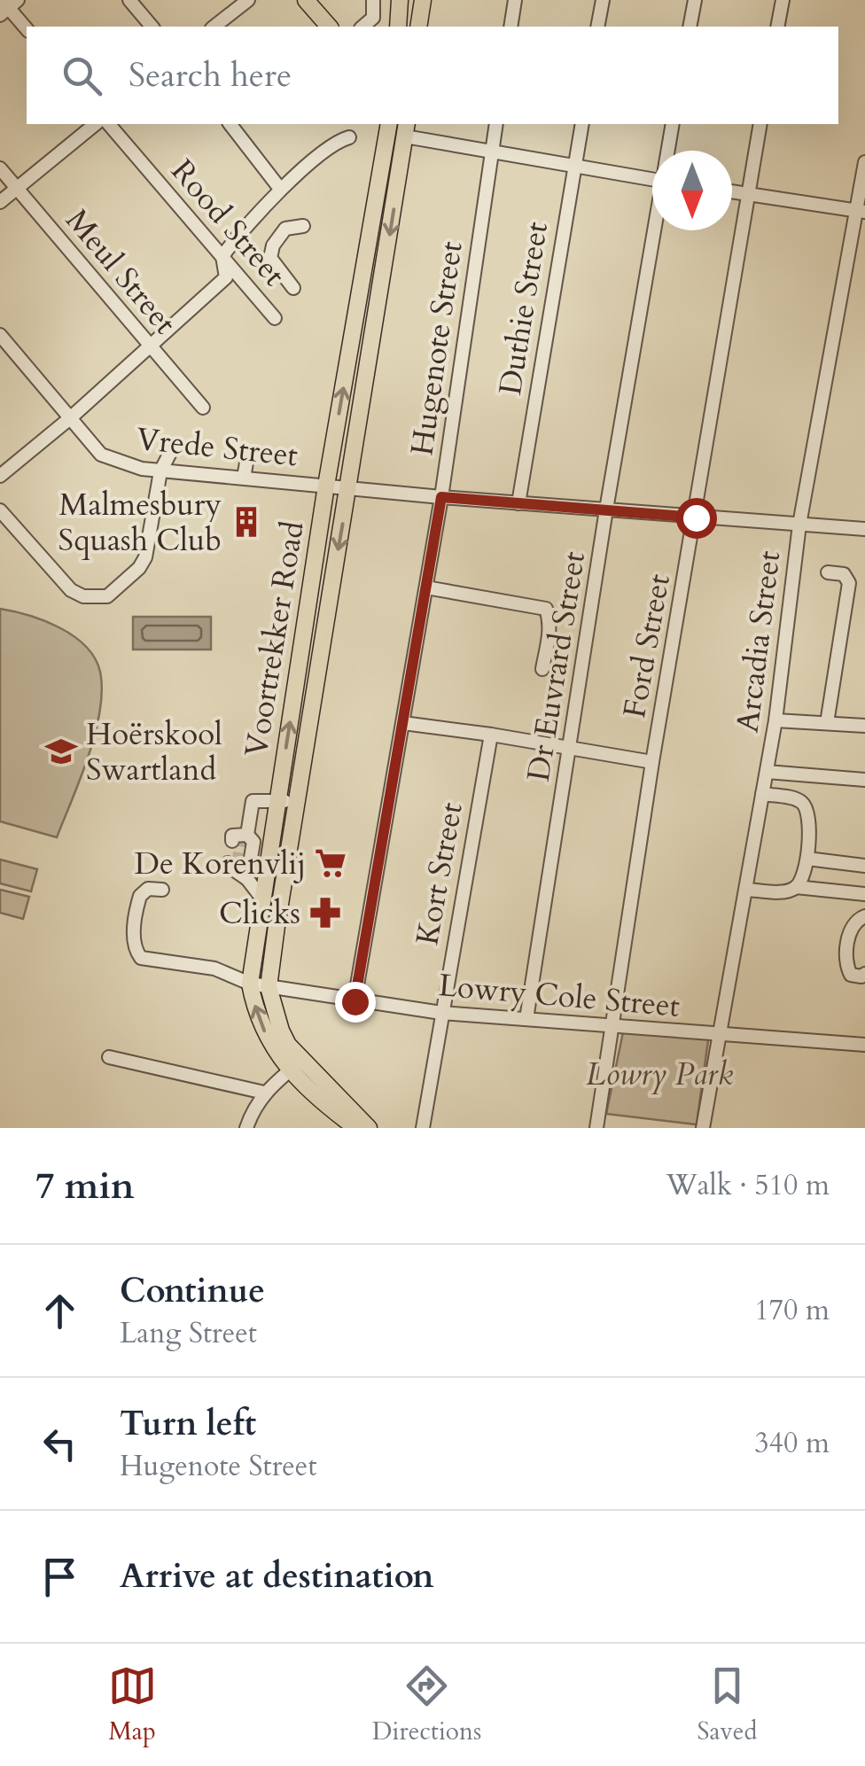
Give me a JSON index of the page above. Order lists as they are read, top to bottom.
{
  "streets": {
    "main road": ["Voortrekker Road"],
    "street": [
      "Rood Street",
      "Meul Street",
      "Duthie Street",
      "Hugenote Street",
      "Vrede Street",
      "Arcadia Street",
      "Ford Street",
      "Dr Euvrard Street",
      "Kort Street",
      "Lowry Cole Street"
    ]
  },
  "crossings": [
    ["Duthie Street", "Vrede Street"],
    ["Hugenote Street", "Vrede Street"],
    ["Hugenote Street", "Lowry Cole Street"],
    ["Vrede Street", "Voortrekker Road"],
    ["Vrede Street", "Arcadia Street"],
    ["Vrede Street", "Ford Street"],
    ["Vrede Street", "Dr Euvrard Street"],
    ["Voortrekker Road", "Lowry Cole Street"],
    ["Arcadia Street", "Lowry Cole Street"],
    ["Ford Street", "Lowry Cole Street"],
    ["Dr Euvrard Street", "Lowry Cole Street"],
    ["Kort Street", "Lowry Cole Street"]
  ],
  "parks": ["Lowry Park"],
  "places": {
    "building": ["Malmesbury Squash Club"],
    "school or university": ["Hoërskool Swartland"],
    "supermarket": ["De Korenvlij"],
    "pharmacy": ["Clicks"]
  },
  "north": "bottom",
  "page": {
    "search": "Search here",
    "heading": ["7 min", "Walk · 510 m"],
    "list": [
      ["Continue", "Lang Street", "170 m"],
      ["Turn left", "Hugenote Street", "340 m"],
      "Arrive at destination"
    ],
    "nav": ["Map", "Directions", "Saved"]
  }
}
